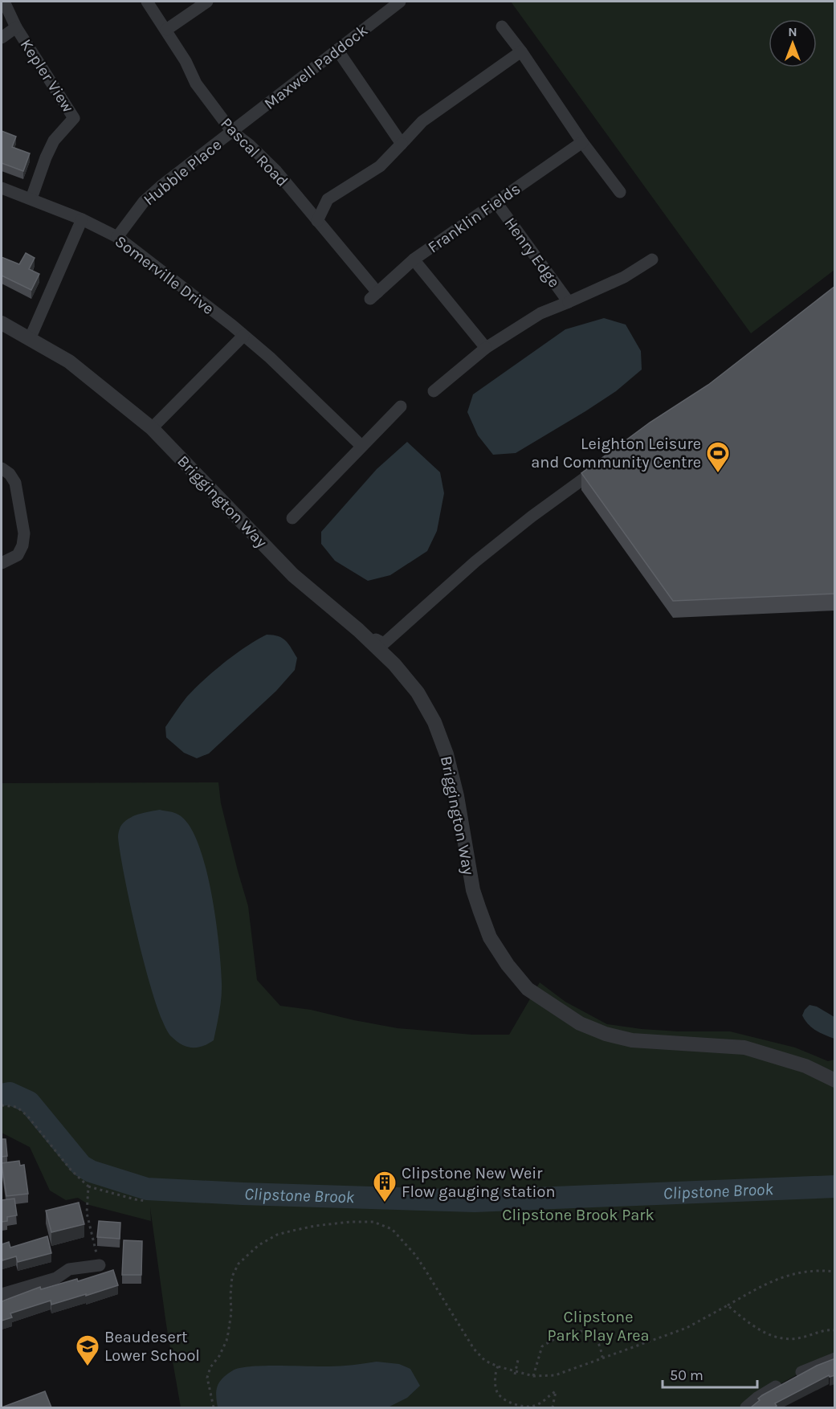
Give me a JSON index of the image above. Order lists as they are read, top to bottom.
{
  "streets": {
    "street": [
      "Maxwell Paddock",
      "Kepler View",
      "Pascal Road",
      "Hubble Place",
      "Franklin Fields",
      "Henry Edge",
      "Somerville Drive",
      "Briggington Way"
    ]
  },
  "crossings": [
    ["Maxwell Paddock", "Pascal Road"],
    ["Maxwell Paddock", "Hubble Place"],
    ["Kepler View", "Somerville Drive"],
    ["Pascal Road", "Hubble Place"],
    ["Pascal Road", "Franklin Fields"],
    ["Hubble Place", "Somerville Drive"],
    ["Franklin Fields", "Henry Edge"]
  ],
  "water": ["Clipstone Brook"],
  "parks": ["Clipstone Brook Park", "Clipstone Park Play Area"],
  "places": {
    "sports": ["Leighton Leisure and Community Centre"],
    "building": ["Clipstone New Weir Flow gauging station"],
    "school or university": ["Beaudesert Lower School"]
  },
  "scale_bar": "50 m",
  "north": "top"
}
